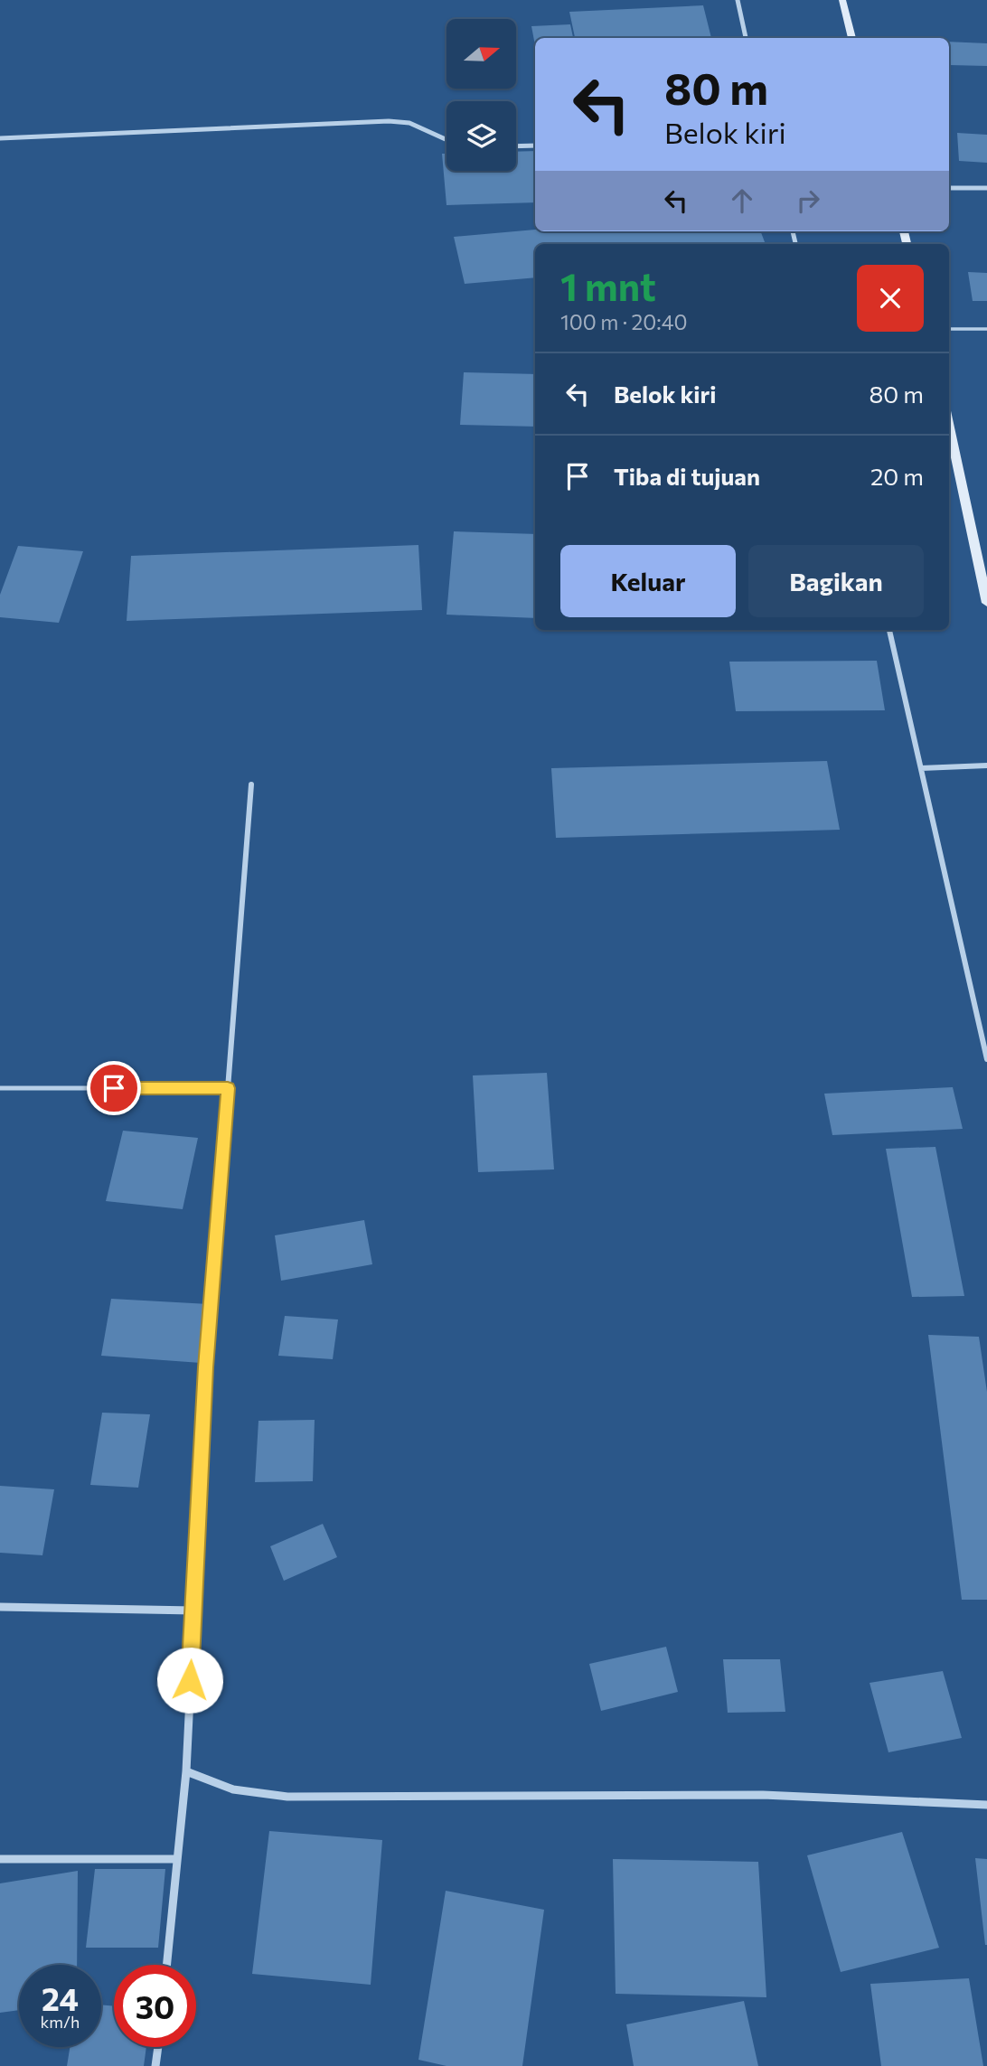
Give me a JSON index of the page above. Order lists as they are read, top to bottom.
{
  "north": "right",
  "page": {
    "turn": ["80 m", "Belok kiri"],
    "heading": ["1 mnt", "100 m · 20:40"],
    "list": [
      {
        "name": "Belok kiri",
        "value": "80 m"
      },
      {
        "name": "Tiba di tujuan",
        "value": "20 m"
      }
    ],
    "buttons": ["Keluar", "Bagikan"],
    "speed": "24 km/h",
    "limit": "30"
  }
}
